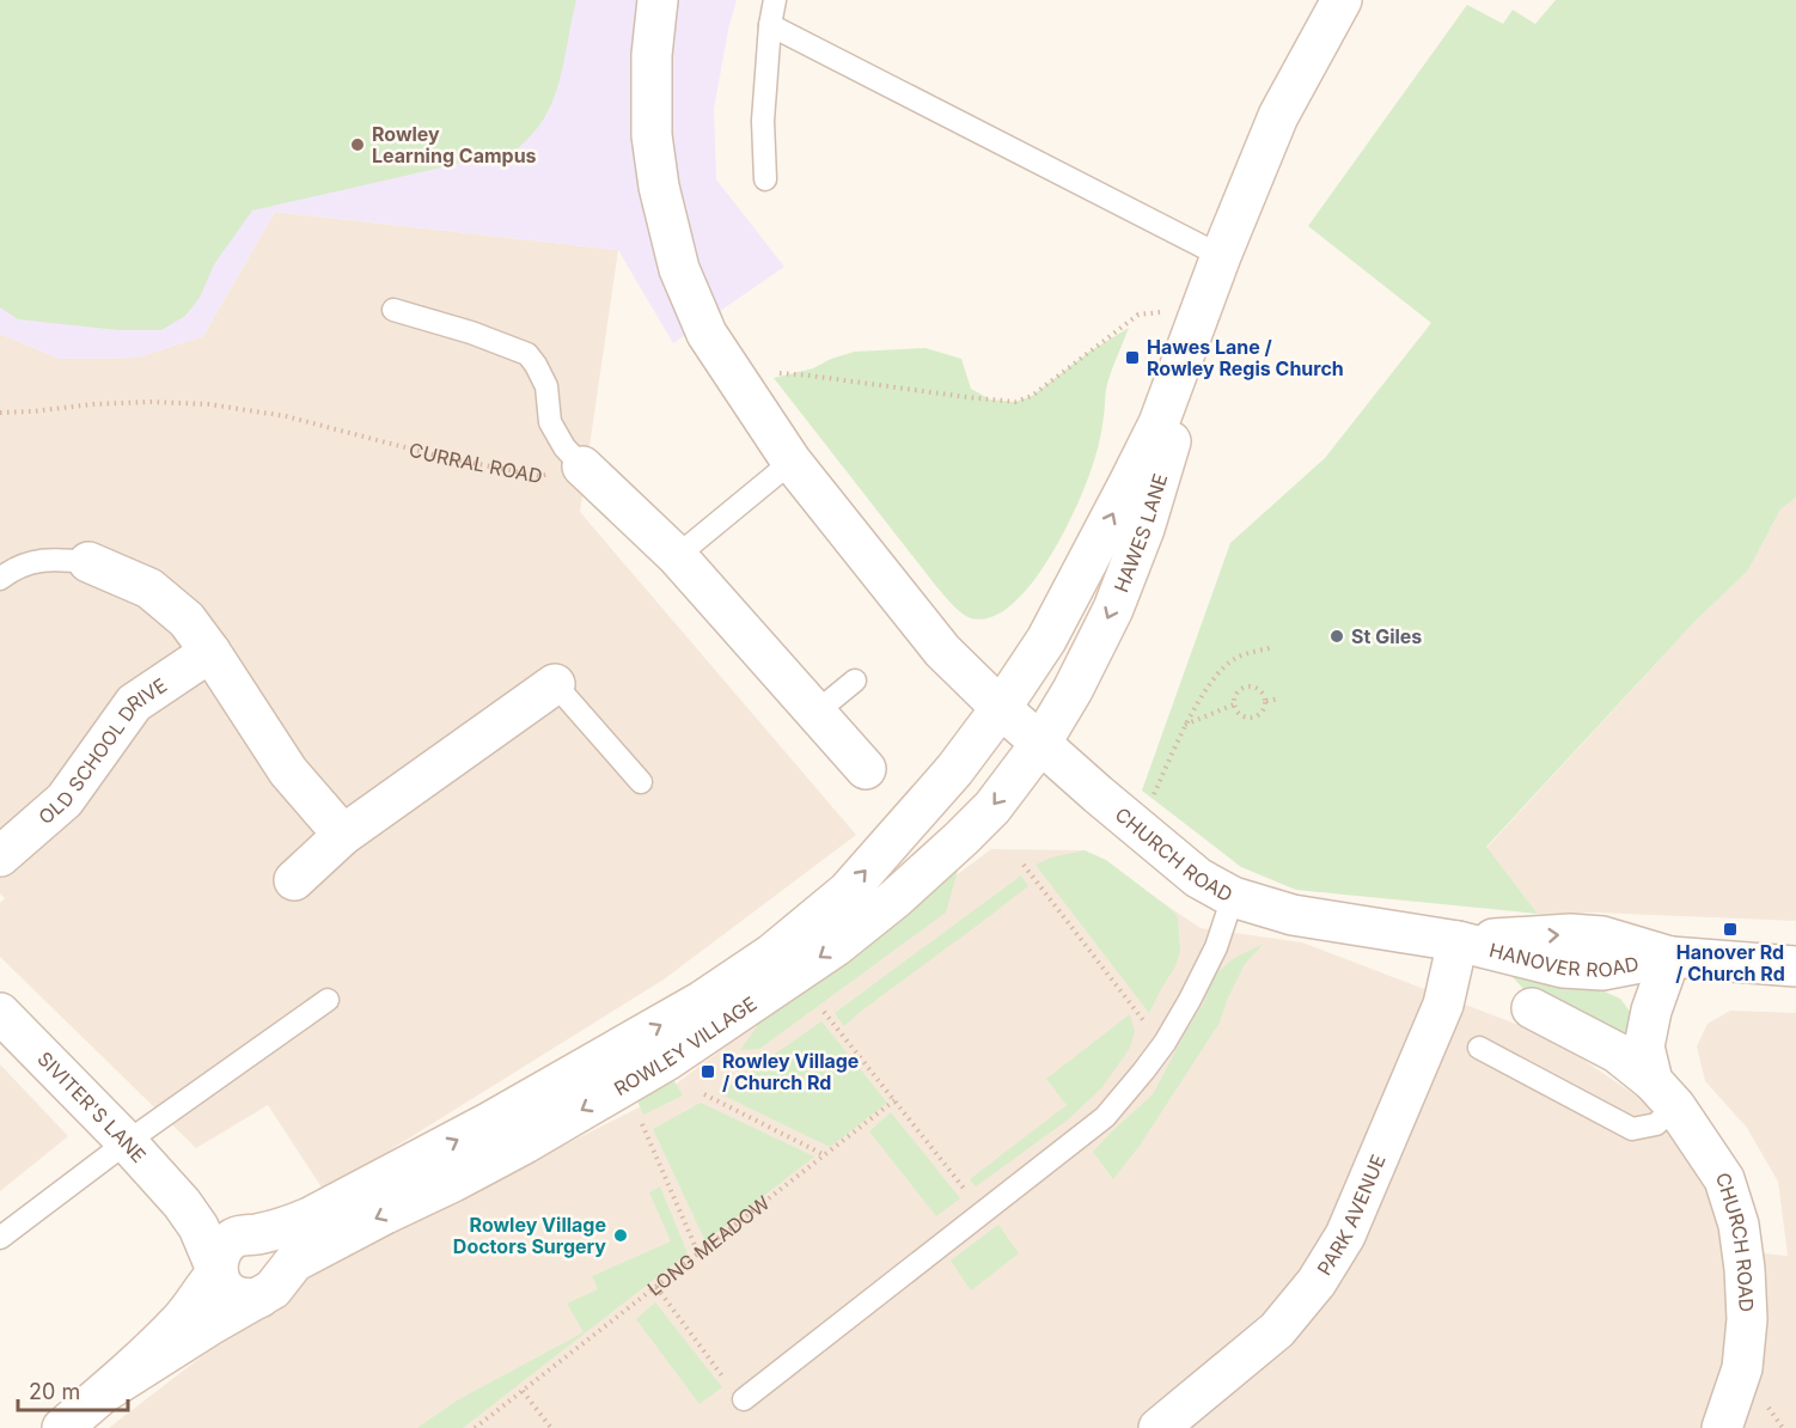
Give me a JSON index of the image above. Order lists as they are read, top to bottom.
{
  "streets": {
    "street": [
      "HAWES LANE",
      "OLD SCHOOL DRIVE",
      "CHURCH ROAD",
      "HANOVER ROAD",
      "ROWLEY VILLAGE",
      "SIVITER'S LANE",
      "PARK AVENUE"
    ],
    "path": ["CURRAL ROAD", "LONG MEADOW"]
  },
  "crossings": [
    ["HAWES LANE", "CHURCH ROAD"],
    ["HAWES LANE", "ROWLEY VILLAGE"],
    ["CHURCH ROAD", "HANOVER ROAD"],
    ["CHURCH ROAD", "ROWLEY VILLAGE"],
    ["HANOVER ROAD", "PARK AVENUE"],
    ["ROWLEY VILLAGE", "SIVITER'S LANE"]
  ],
  "places": {
    "other": ["Rowley Learning Campus", "St Giles", "Rowley Village Doctors Surgery"],
    "transit": ["Hawes Lane / Rowley Regis Church", "Hanover Rd / Church Rd", "Rowley Village / Church Rd"]
  },
  "scale_bar": "20 m"
}
